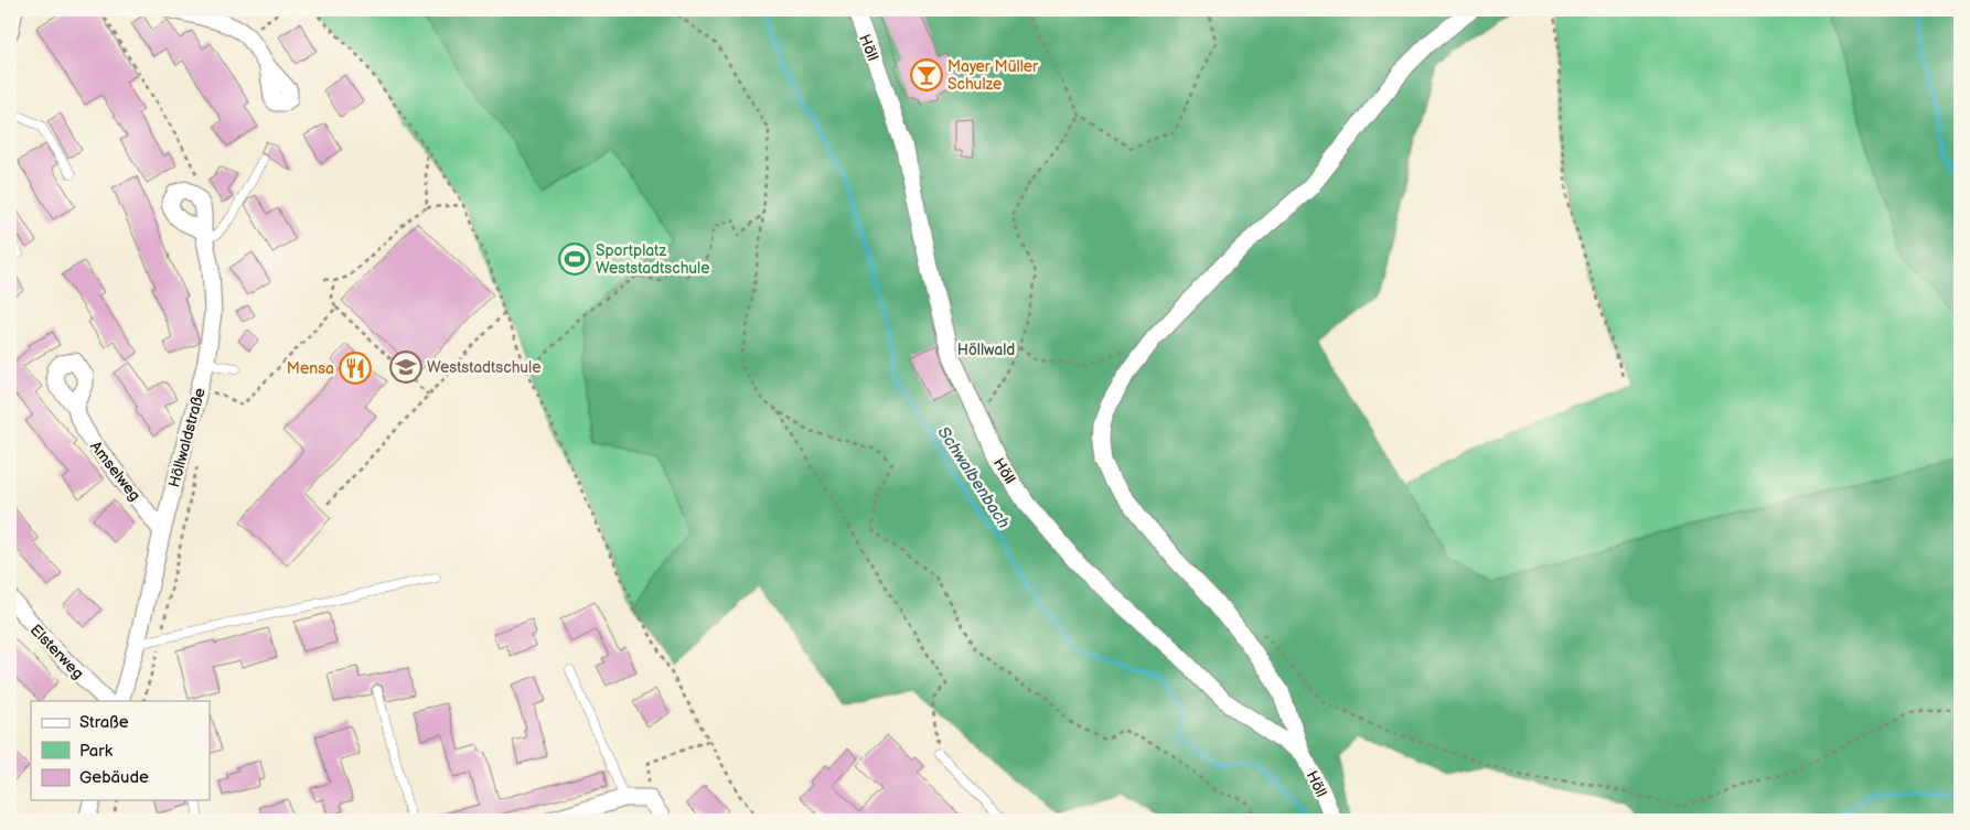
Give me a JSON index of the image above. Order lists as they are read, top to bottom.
{
  "streets": {
    "street": [
      "Höll",
      "Höllwaldstraße",
      "Amselweg",
      "Elsterweg"
    ]
  },
  "crossings": [
    ["Höllwaldstraße", "Amselweg"]
  ],
  "water": ["Schwalbenbach"],
  "parks": ["Höllwald"],
  "places": {
    "bar": ["Mayer Müller Schulze"],
    "sports": ["Sportplatz Weststadtschule"],
    "school or university": ["Weststadtschule"],
    "restaurant": ["Mensa"]
  },
  "legend": ["Straße", "Park", "Gebäude"]
}
